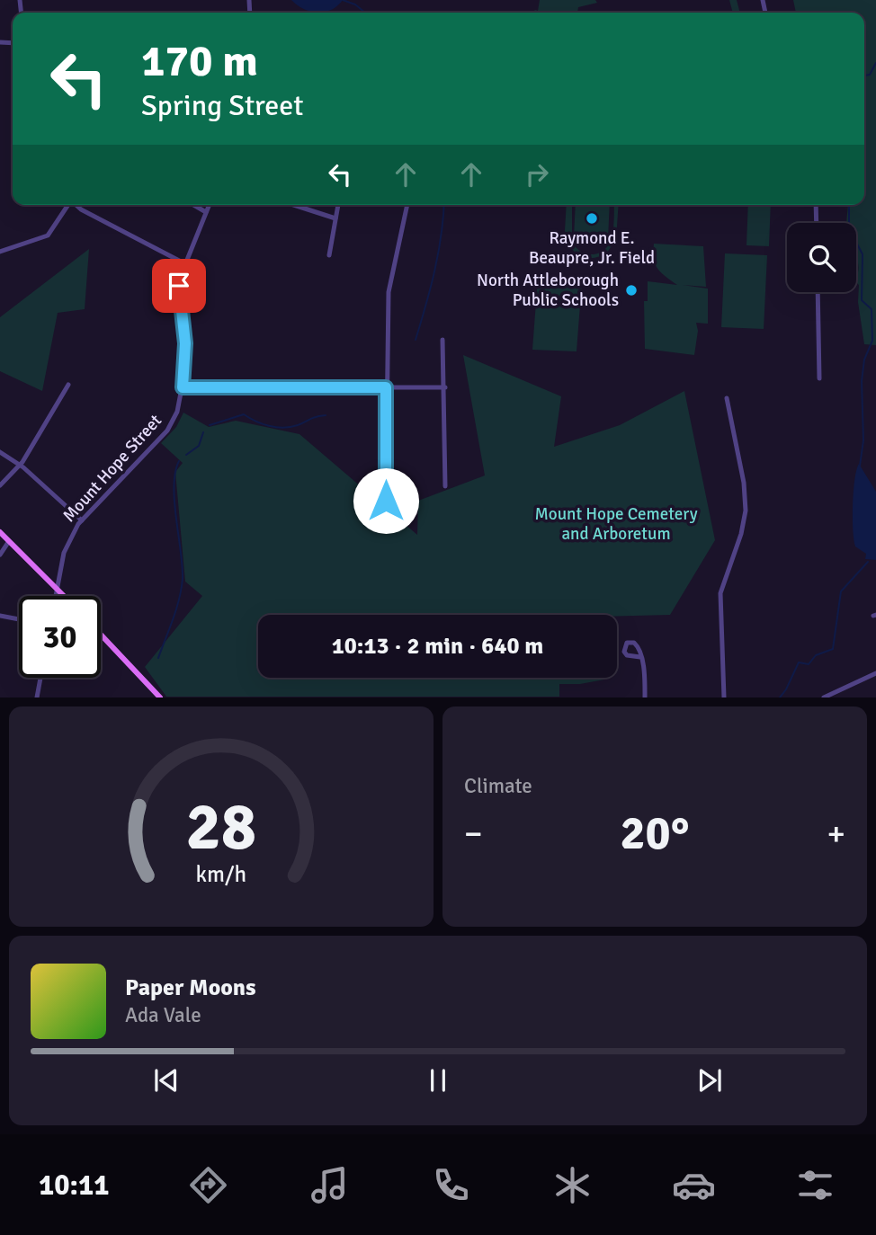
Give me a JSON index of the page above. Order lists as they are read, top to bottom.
{
  "streets": {
    "street": ["Mount Hope Street"]
  },
  "parks": ["Mount Hope Cemetery and Arboretum"],
  "places": ["Raymond E. Beaupre, Jr. Field", "North Attleborough Public Schools"],
  "page": {
    "turn": ["170 m", "Spring Street"],
    "limit": "30",
    "trip": "10:13 · 2 min · 640 m",
    "tile": "Climate",
    "heat": ["−", "20°", "+"],
    "song": ["Paper Moons", "Ada Vale"],
    "tabs": "10:11",
    "gauge": ["28", "km/h"]
  }
}
